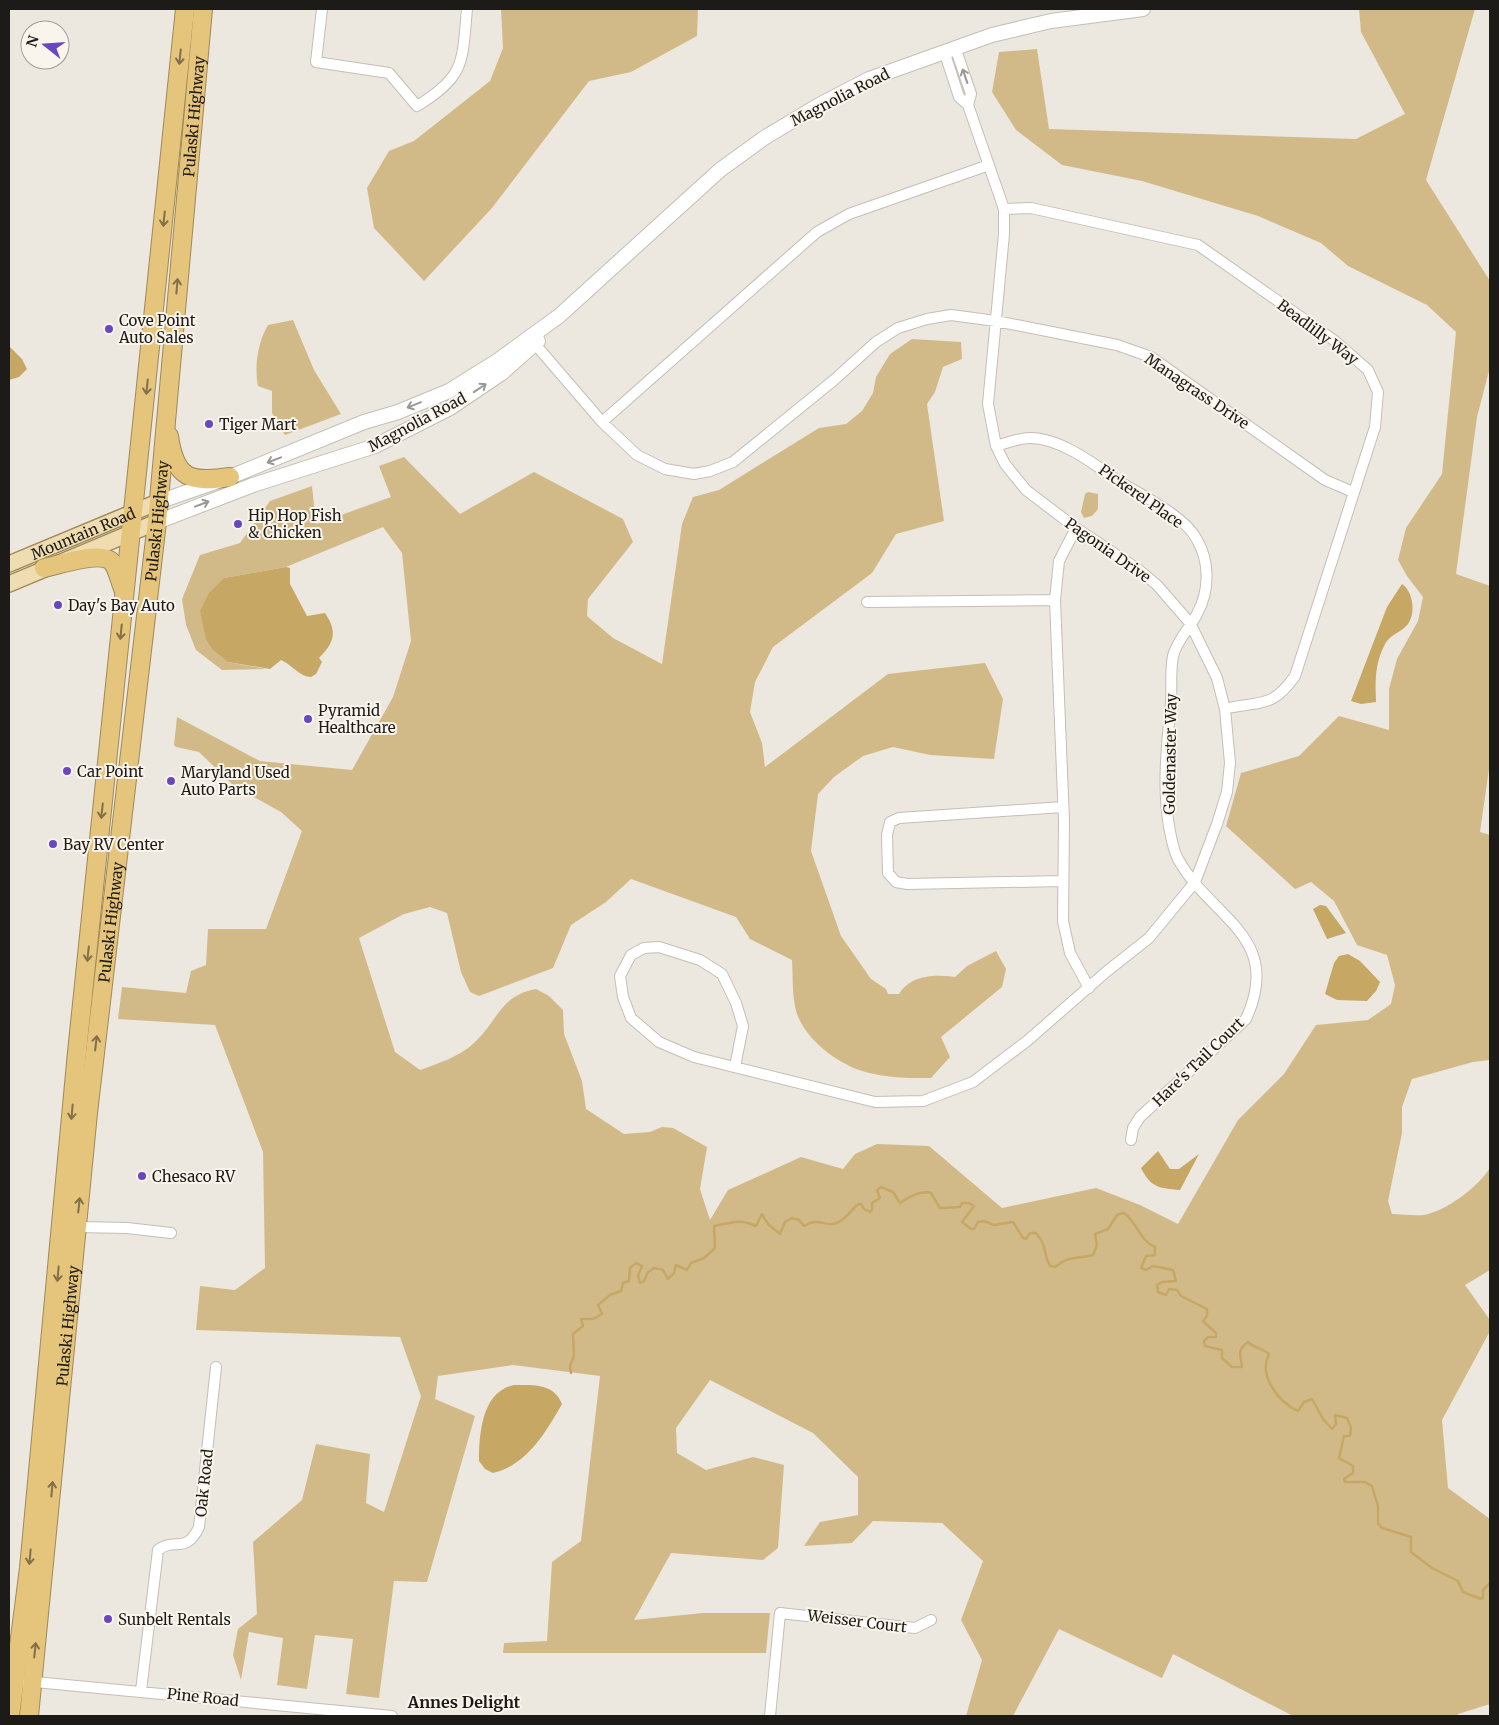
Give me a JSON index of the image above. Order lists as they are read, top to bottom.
{
  "streets": {
    "highway": ["Pulaski Highway"],
    "main road": ["Magnolia Road", "Mountain Road"],
    "street": [
      "Beadlilly Way",
      "Managrass Drive",
      "Pickerel Place",
      "Pagonia Drive",
      "Goldenaster Way",
      "Hare's Tail Court",
      "Oak Road",
      "Weisser Court",
      "Pine Road"
    ]
  },
  "crossings": [
    ["Magnolia Road", "Pulaski Highway"],
    ["Magnolia Road", "Managrass Drive"],
    ["Magnolia Road", "Mountain Road"],
    ["Magnolia Road", "Pagonia Drive"],
    ["Pulaski Highway", "Mountain Road"],
    ["Pulaski Highway", "Pine Road"],
    ["Beadlilly Way", "Managrass Drive"],
    ["Beadlilly Way", "Pagonia Drive"],
    ["Managrass Drive", "Pagonia Drive"],
    ["Pickerel Place", "Pagonia Drive"],
    ["Pickerel Place", "Goldenaster Way"],
    ["Pagonia Drive", "Goldenaster Way"],
    ["Pagonia Drive", "Hare's Tail Court"],
    ["Goldenaster Way", "Hare's Tail Court"],
    ["Oak Road", "Pine Road"]
  ],
  "districts": ["Annes Delight"],
  "places": [
    "Cove Point Auto Sales",
    "Tiger Mart",
    "Hip Hop Fish & Chicken",
    "Day's Bay Auto",
    "Pyramid Healthcare",
    "Car Point",
    "Maryland Used Auto Parts",
    "Bay RV Center",
    "Chesaco RV",
    "Sunbelt Rentals"
  ],
  "north": "left"
}
